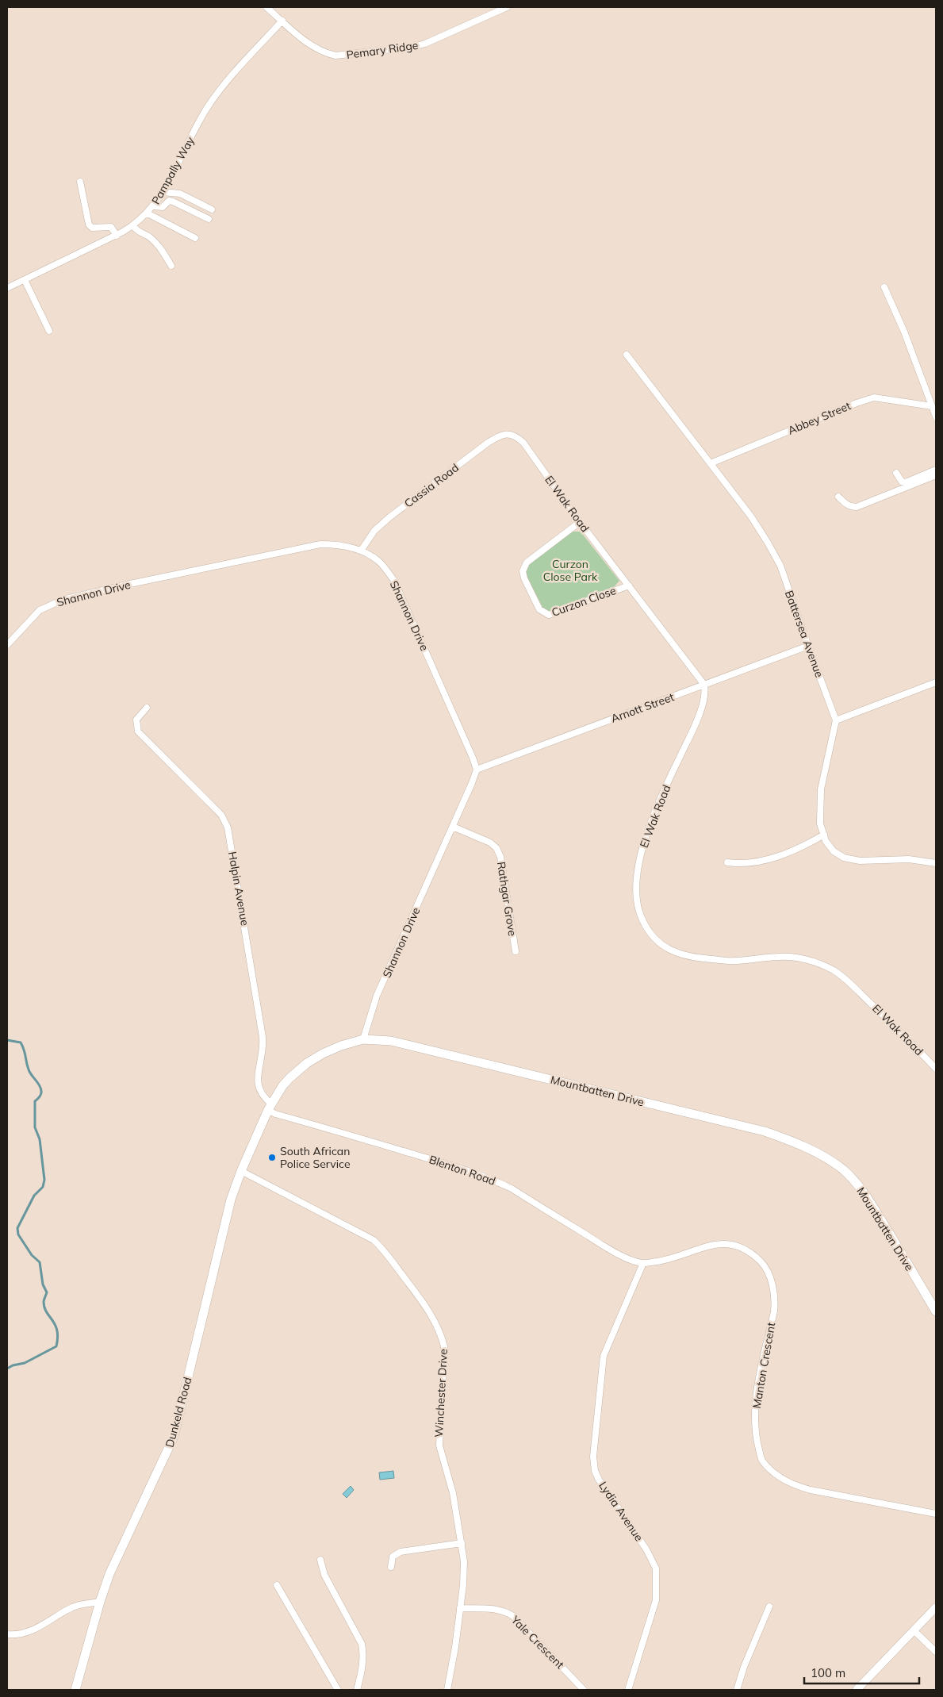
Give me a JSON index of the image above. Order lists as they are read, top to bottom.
{
  "streets": {
    "main road": ["Mountbatten Drive", "Dunkeld Road"],
    "street": [
      "Pemary Ridge",
      "Pampally Way",
      "Abbey Street",
      "Cassia Road",
      "El Wak Road",
      "Shannon Drive",
      "Curzon Close",
      "Battersea Avenue",
      "Arnott Street",
      "Halpin Avenue",
      "Rathgar Grove",
      "Blenton Road",
      "Manton Crescent",
      "Winchester Drive",
      "Lydia Avenue",
      "Yale Crescent"
    ]
  },
  "crossings": [
    ["Pemary Ridge", "Pampally Way"],
    ["Abbey Street", "Battersea Avenue"],
    ["Cassia Road", "El Wak Road"],
    ["Cassia Road", "Shannon Drive"],
    ["El Wak Road", "Curzon Close"],
    ["El Wak Road", "Arnott Street"],
    ["Shannon Drive", "Arnott Street"],
    ["Shannon Drive", "Rathgar Grove"],
    ["Shannon Drive", "Mountbatten Drive"],
    ["Battersea Avenue", "Arnott Street"],
    ["Halpin Avenue", "Mountbatten Drive"],
    ["Halpin Avenue", "Blenton Road"],
    ["Mountbatten Drive", "Blenton Road"],
    ["Mountbatten Drive", "Winchester Drive"],
    ["Mountbatten Drive", "Dunkeld Road"],
    ["Blenton Road", "Manton Crescent"],
    ["Blenton Road", "Lydia Avenue"],
    ["Manton Crescent", "Lydia Avenue"],
    ["Winchester Drive", "Dunkeld Road"],
    ["Winchester Drive", "Yale Crescent"]
  ],
  "parks": ["Curzon Close Park"],
  "places": ["South African Police Service"],
  "scale_bar": "100 m"
}
